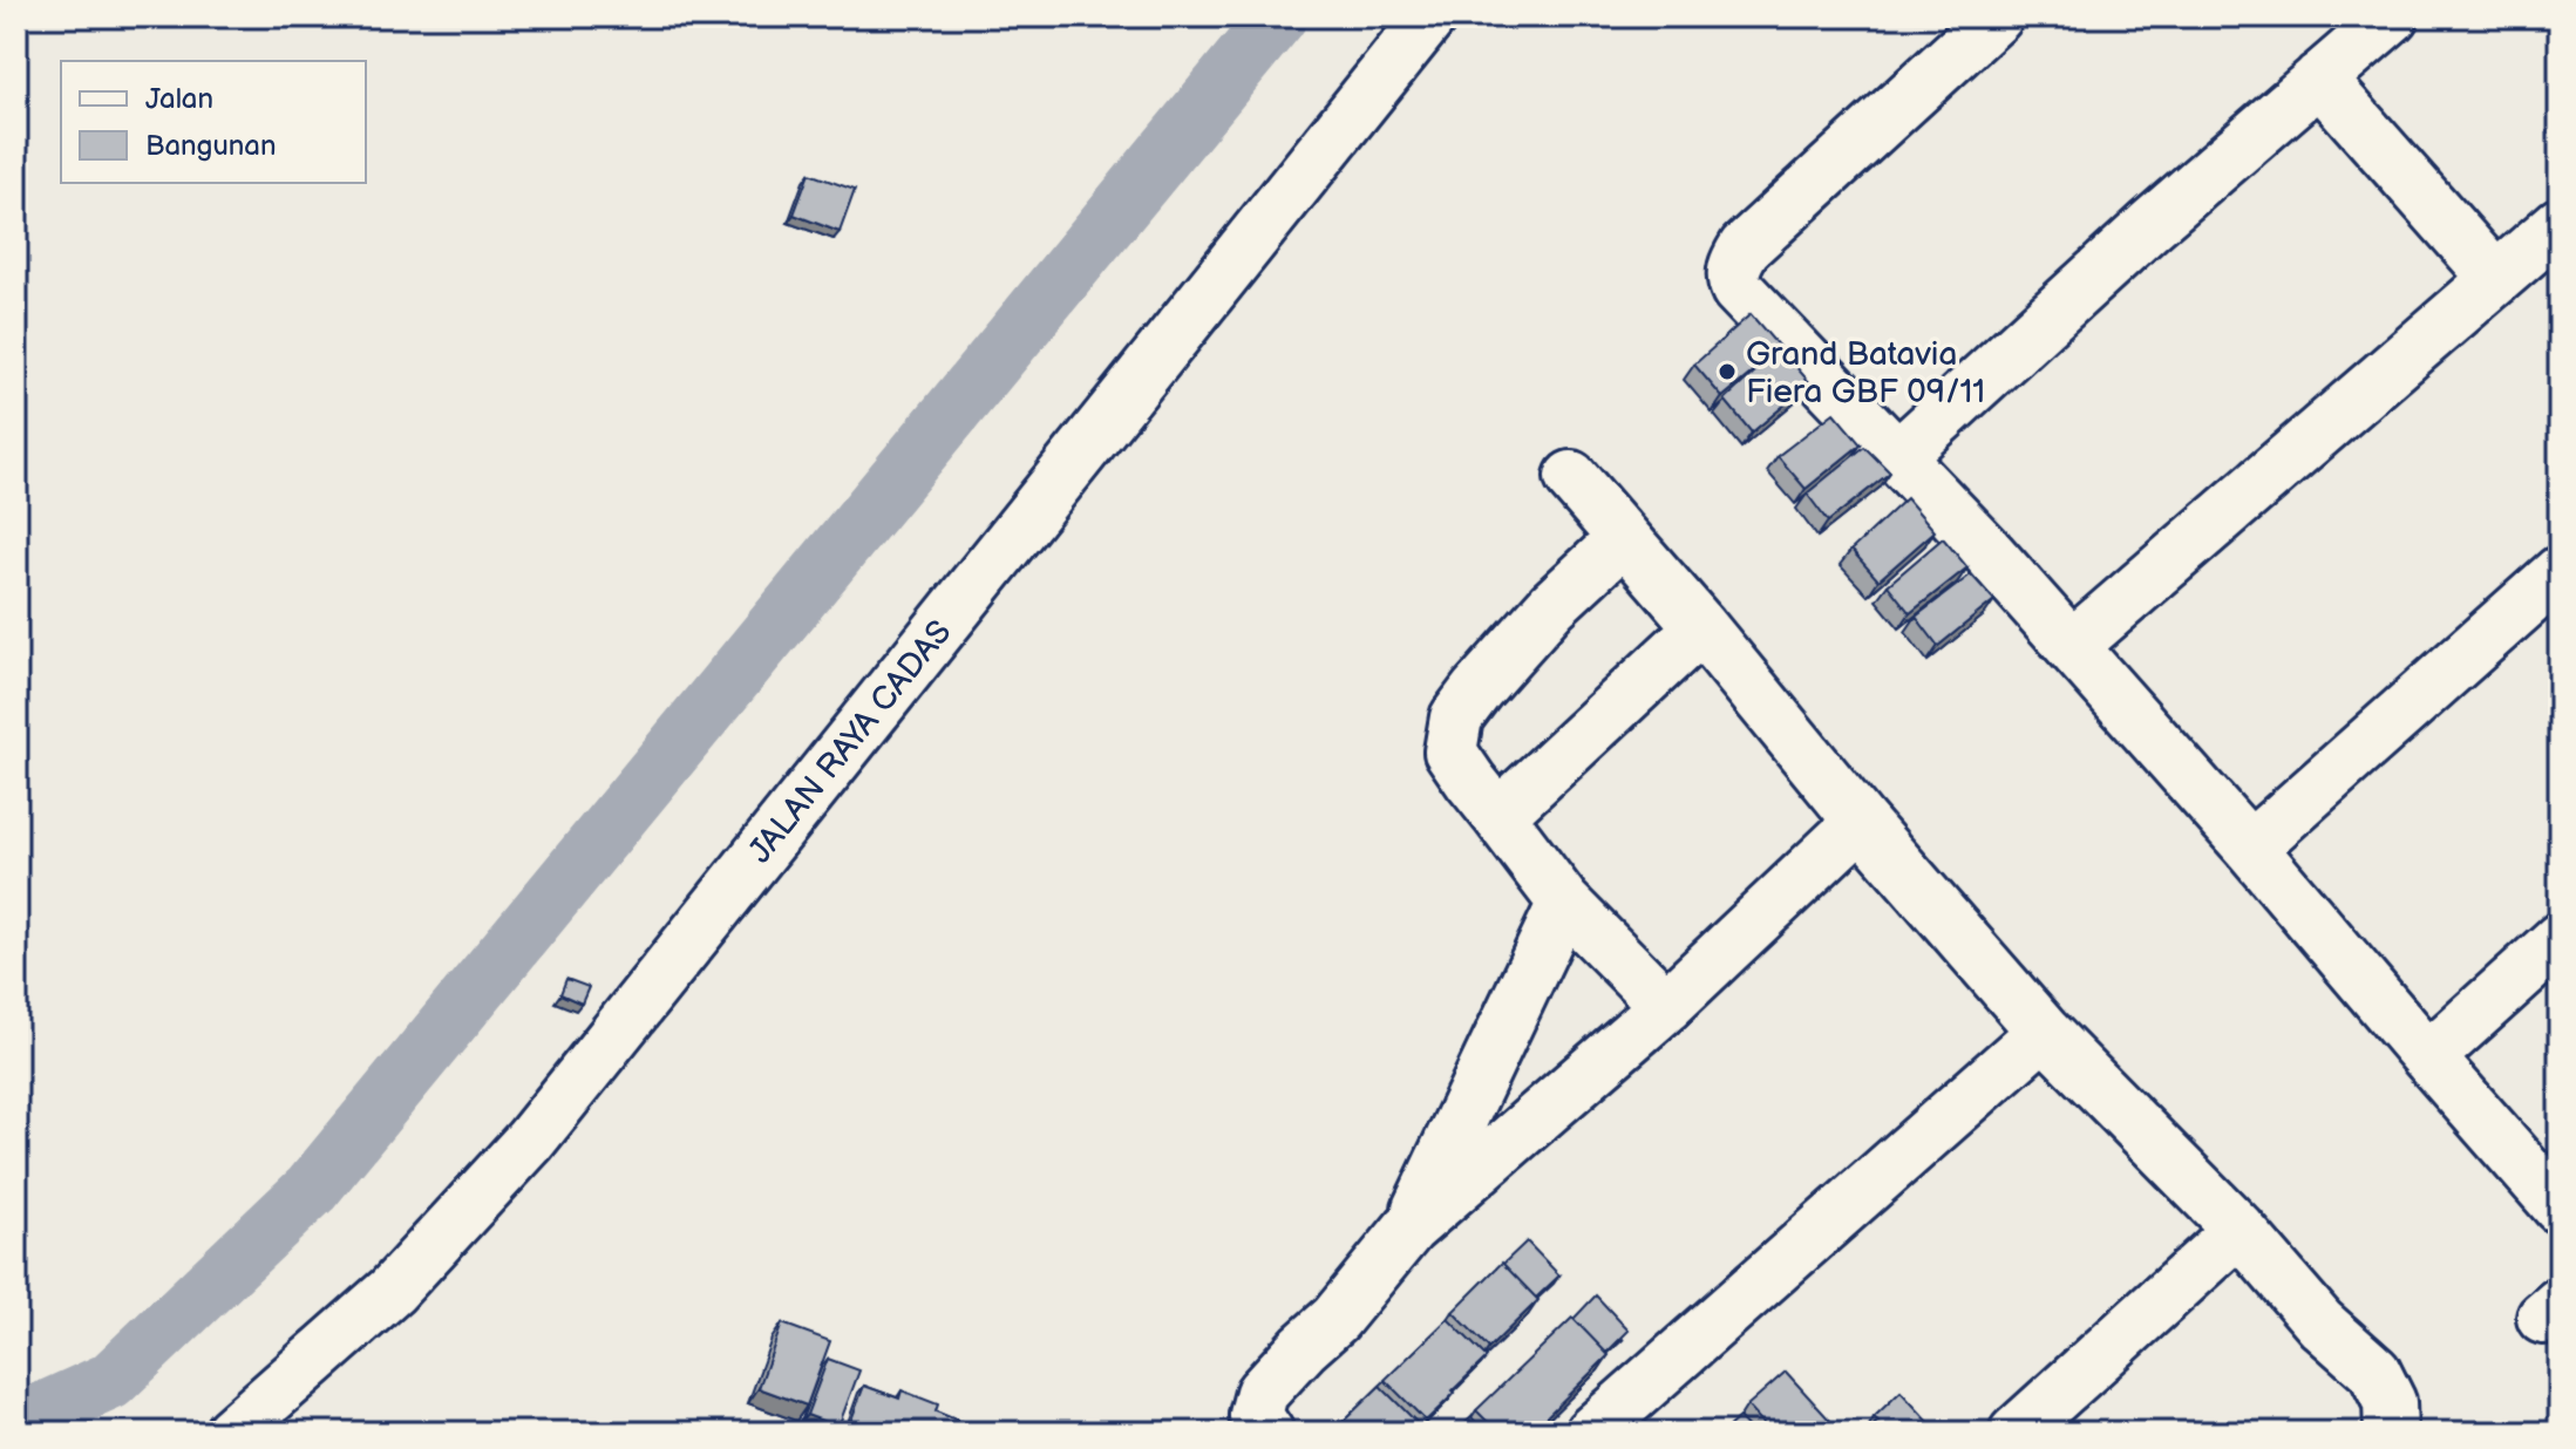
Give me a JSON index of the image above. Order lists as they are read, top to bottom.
{
  "streets": {
    "street": ["JALAN RAYA CADAS"]
  },
  "places": ["Grand Batavia Fiera GBF 09/11"],
  "legend": ["Jalan", "Bangunan"]
}
